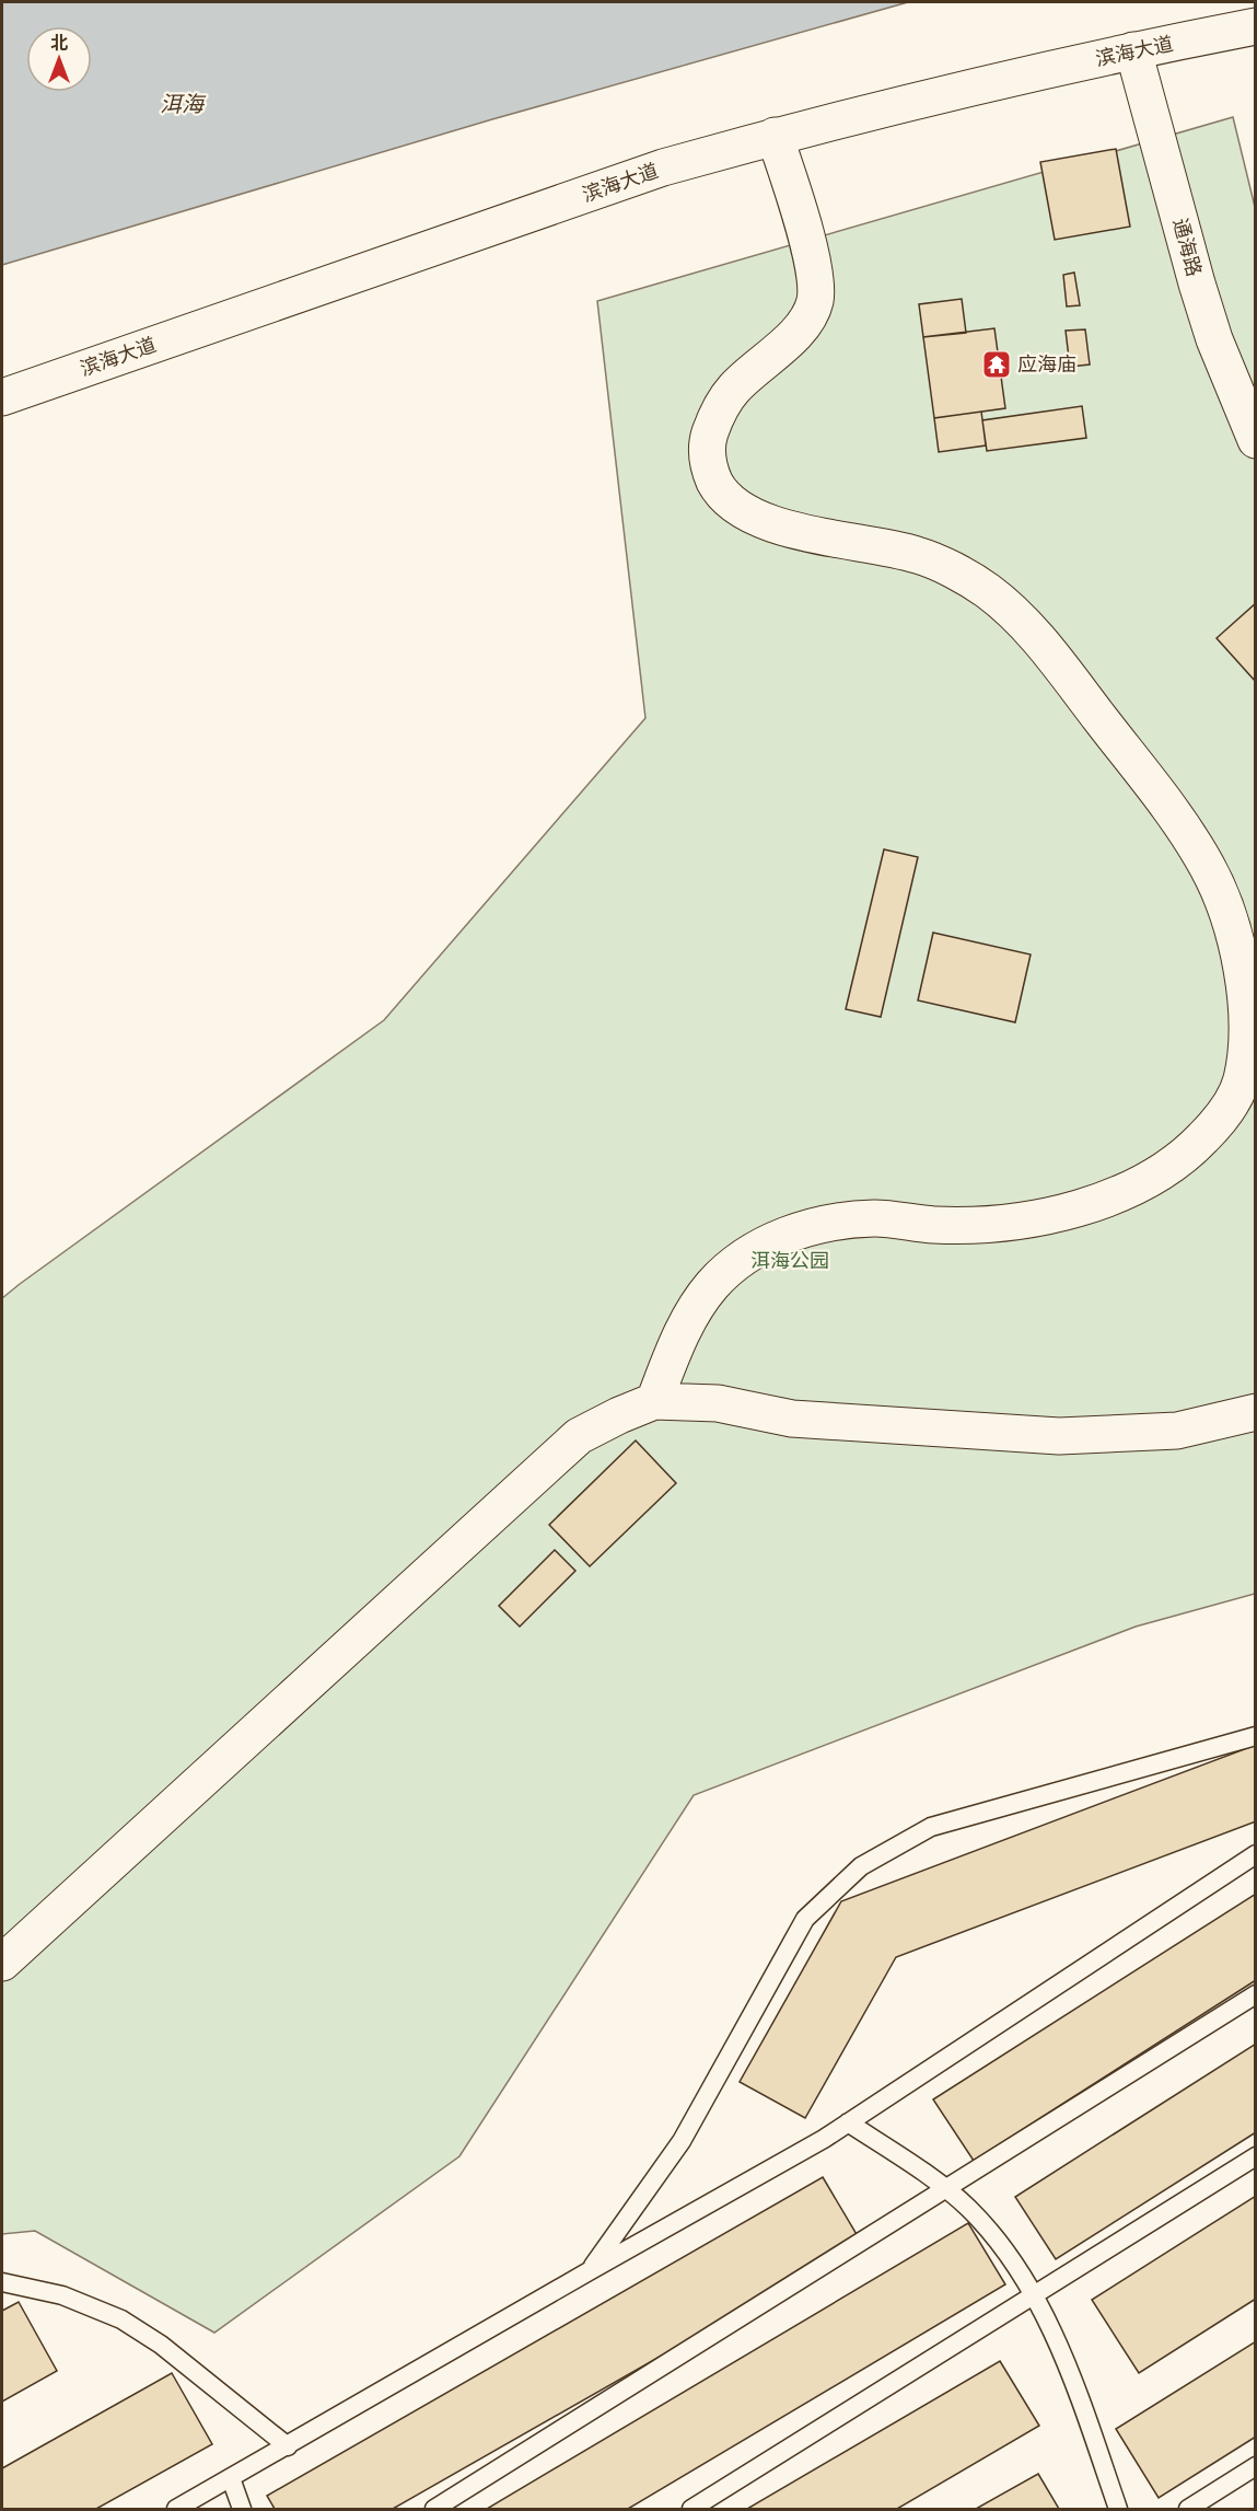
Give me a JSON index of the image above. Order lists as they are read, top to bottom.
{
  "streets": {
    "street": ["滨海大道", "通海路"]
  },
  "crossings": [
    ["滨海大道", "通海路"]
  ],
  "water": ["洱海"],
  "parks": ["洱海公园"],
  "places": {
    "temple": ["应海庙"]
  },
  "north": "top"
}
